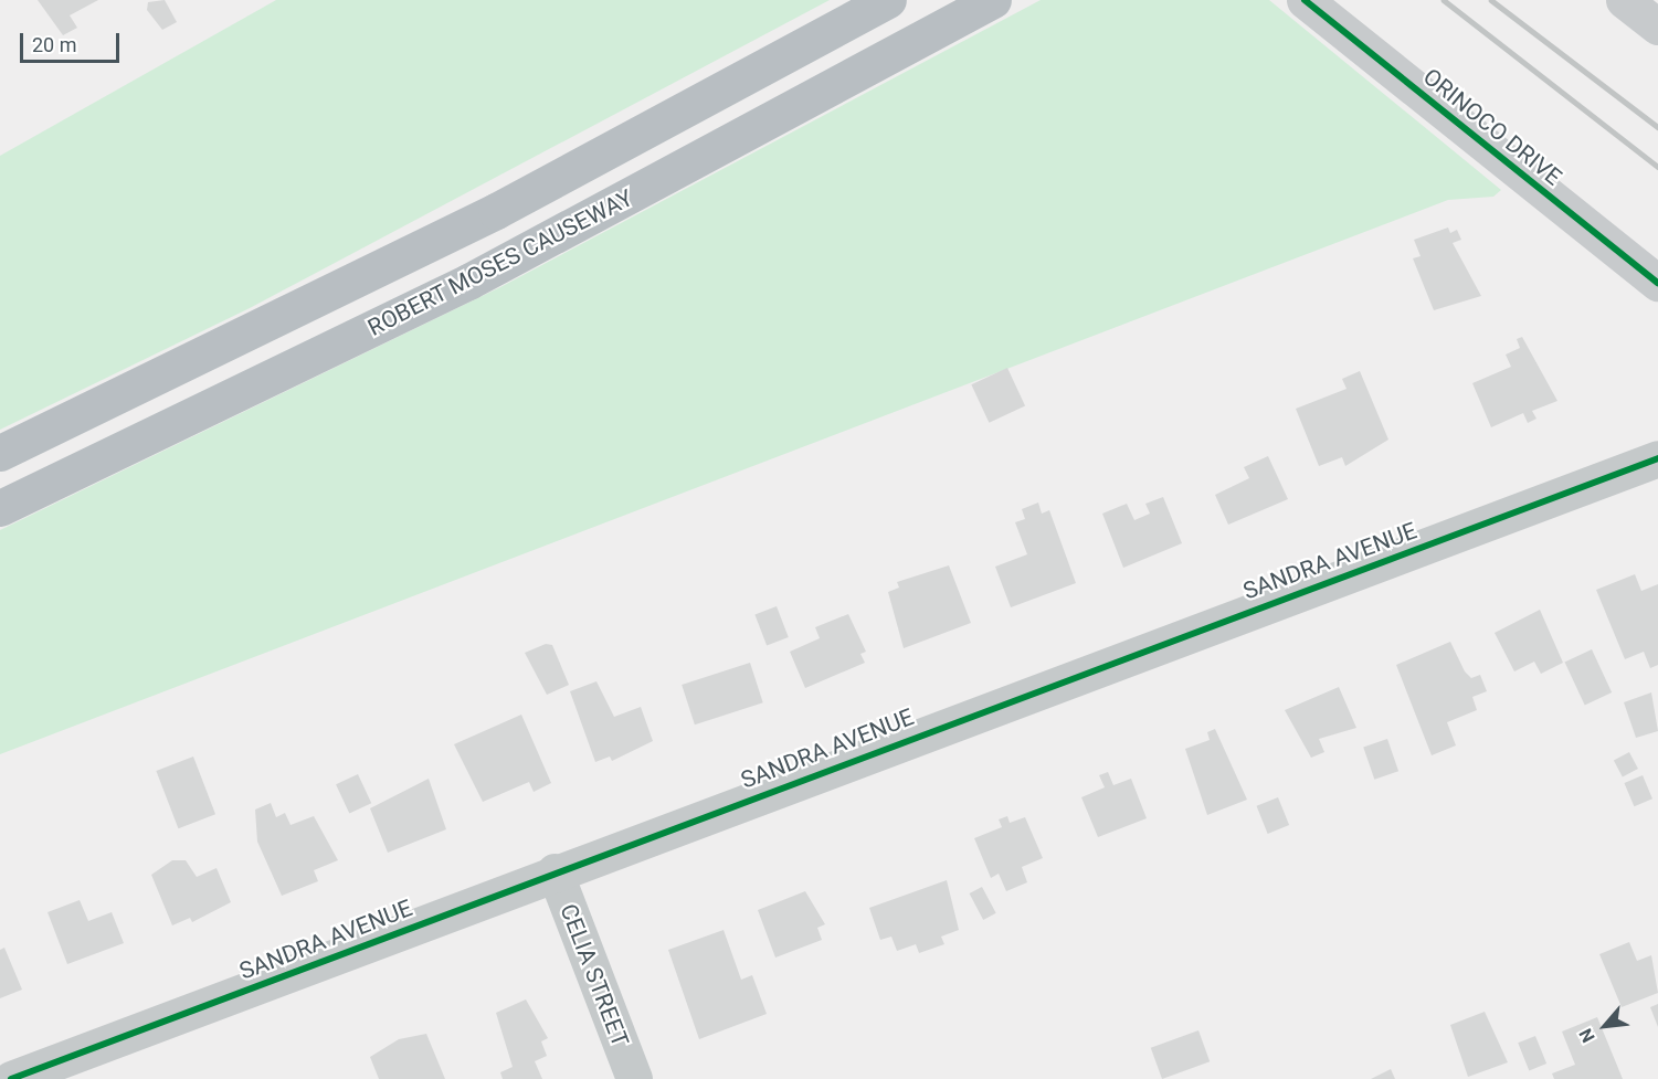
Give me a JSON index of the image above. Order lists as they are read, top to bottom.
{
  "streets": {
    "highway": ["ROBERT MOSES CAUSEWAY"],
    "street": ["ORINOCO DRIVE", "SANDRA AVENUE", "CELIA STREET"]
  },
  "crossings": [
    ["SANDRA AVENUE", "CELIA STREET"]
  ],
  "scale_bar": "20 m",
  "north": "bottom left"
}
